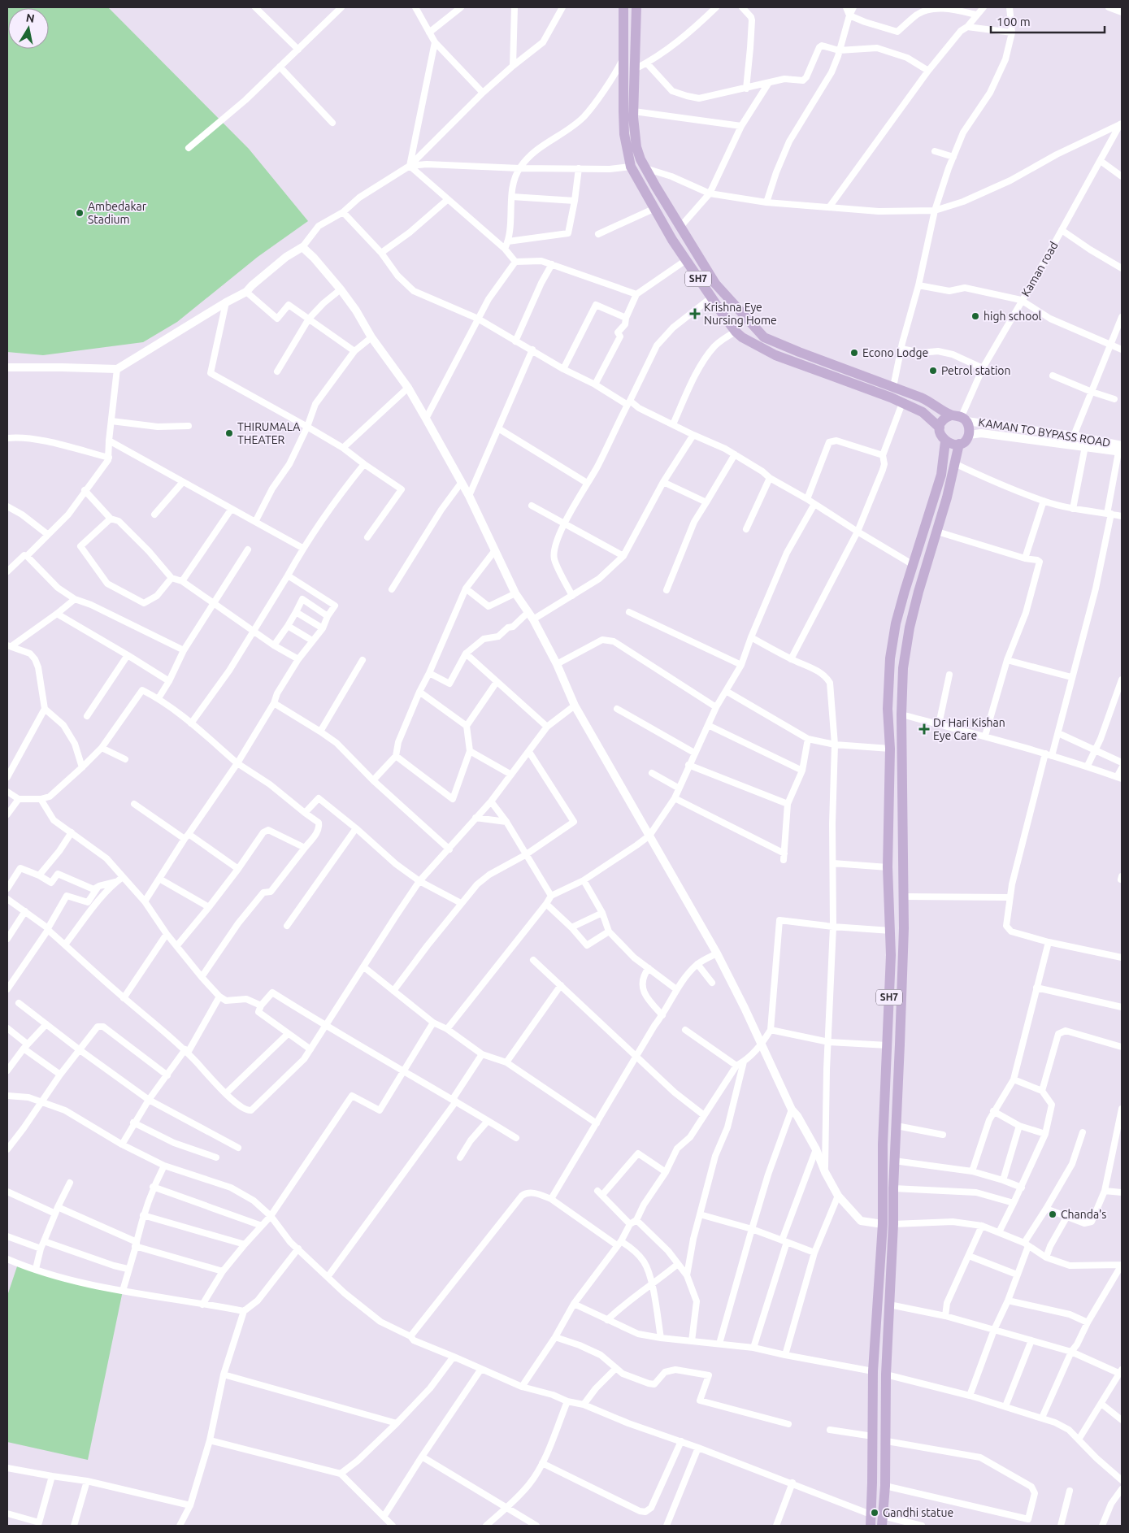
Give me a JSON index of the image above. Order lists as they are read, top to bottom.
{
  "streets": {
    "main road": ["SH7"],
    "street": ["Kaman road", "KAMAN TO BYPASS ROAD"]
  },
  "crossings": [
    ["Kaman road", "SH7"],
    ["Kaman road", "KAMAN TO BYPASS ROAD"],
    ["SH7", "KAMAN TO BYPASS ROAD"]
  ],
  "places": {
    "other": [
      "Ambedakar Stadium",
      "high school",
      "Econo Lodge",
      "Petrol station",
      "THIRUMALA THEATER",
      "Chanda's",
      "Gandhi statue"
    ],
    "health": ["Krishna Eye Nursing Home", "Dr Hari Kishan Eye Care"]
  },
  "scale_bar": "100 m",
  "north": "top"
}
